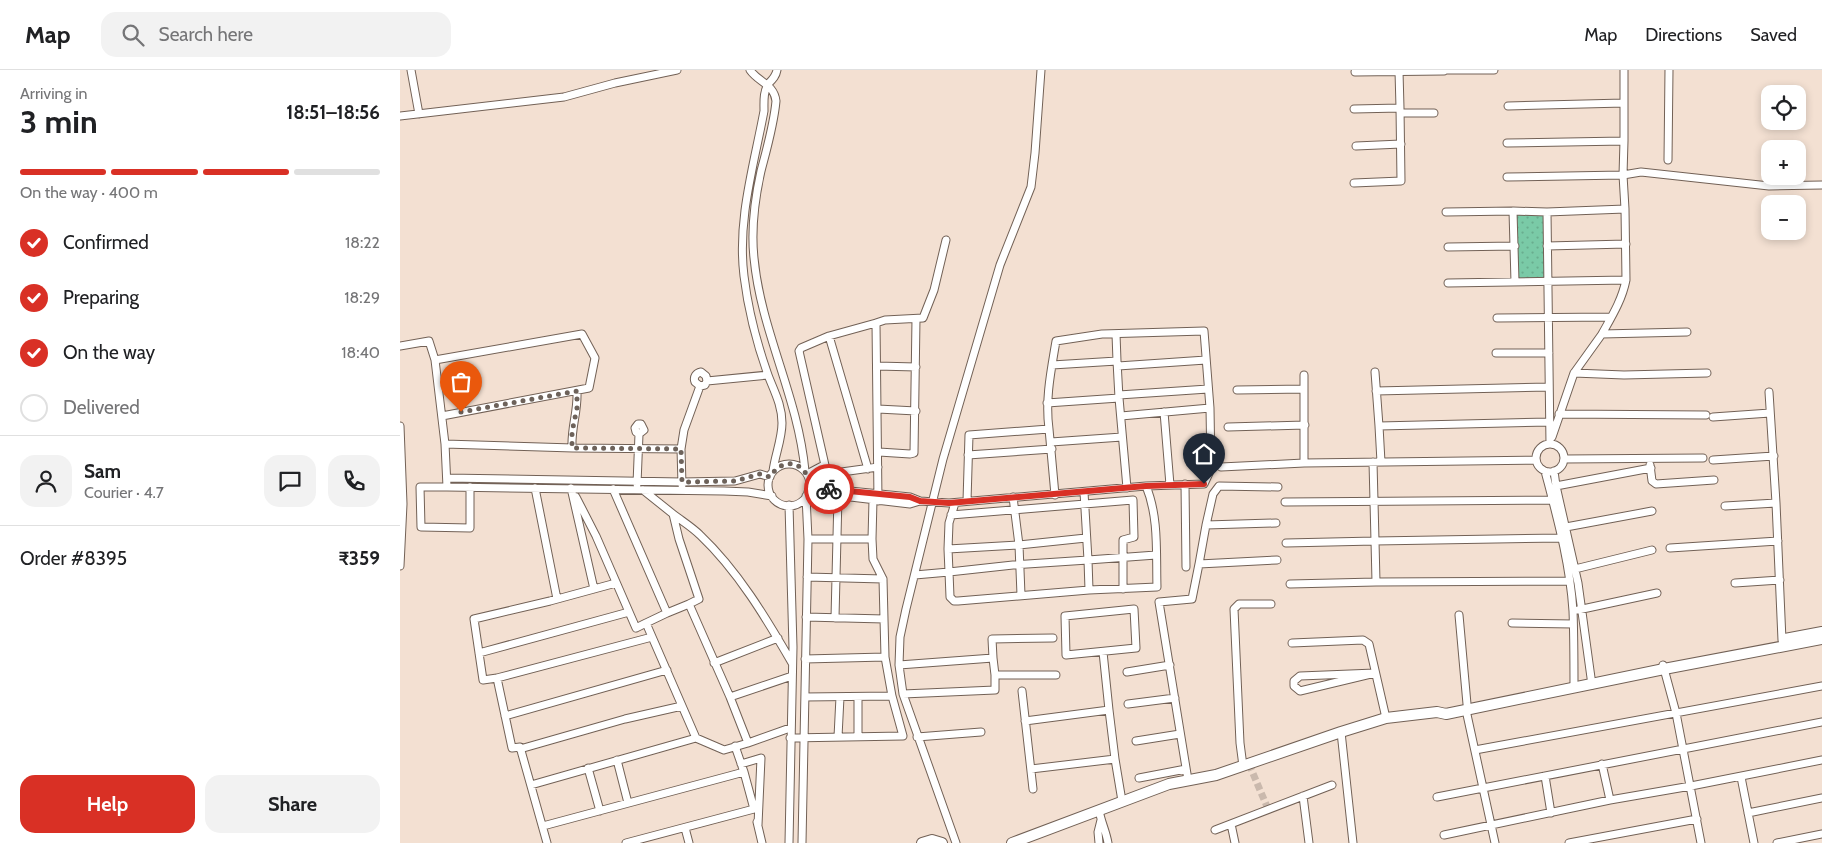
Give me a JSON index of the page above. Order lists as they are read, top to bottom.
{
  "page": {
    "header": "Map",
    "search": "Search here",
    "nav": ["Map", "Directions", "Saved"],
    "heading": ["3 min", "Arriving in", "18:51–18:56"],
    "panel": [
      "Sam",
      "Courier · 4.7",
      "Order #8395",
      "₹359"
    ],
    "map_buttons": ["+", "−"],
    "bar": "On the way · 400 m",
    "list": [
      ["Confirmed", "18:22"],
      ["Preparing", "18:29"],
      ["On the way", "18:40"],
      "Delivered"
    ],
    "buttons": ["Help", "Share"]
  }
}
